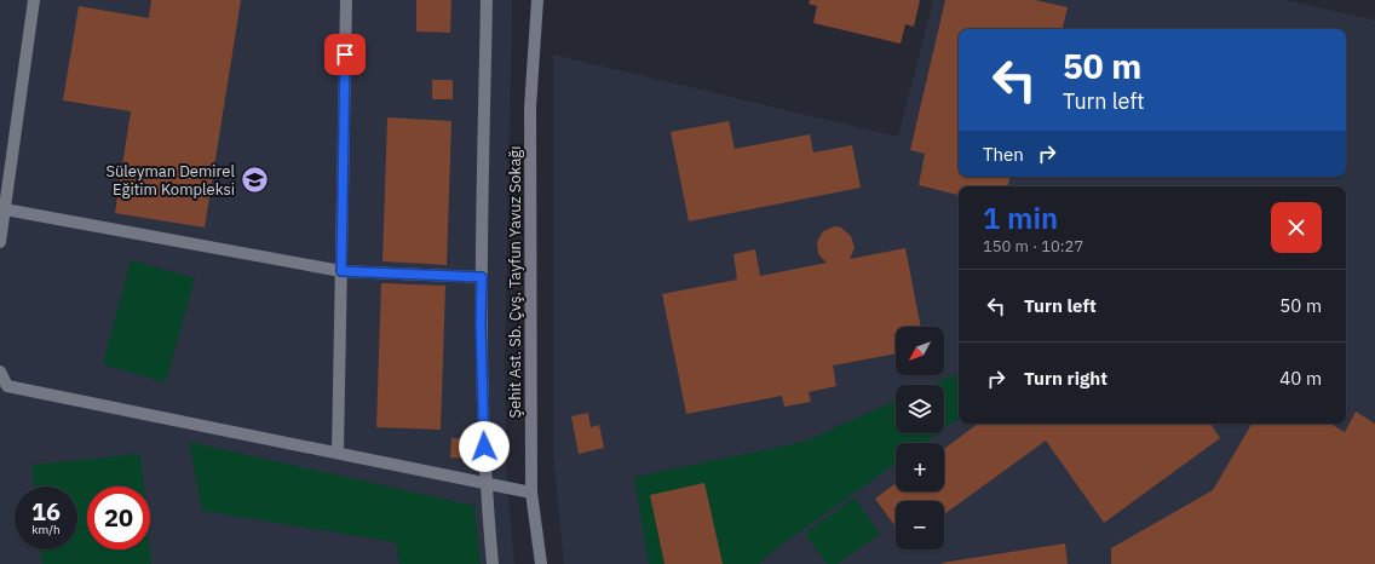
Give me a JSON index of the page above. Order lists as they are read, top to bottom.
{
  "streets": {
    "street": ["Şehit Ast. Sb. Çvş. Tayfun Yavuz Sokağı"]
  },
  "places": {
    "school or university": ["Süleyman Demirel Eğitim Kompleksi"]
  },
  "north": "bottom left",
  "page": {
    "turn": ["50 m", "Turn left"],
    "then": "Then",
    "heading": ["1 min", "150 m · 10:27"],
    "list": [
      {
        "name": "Turn left",
        "value": "50 m"
      },
      {
        "name": "Turn right",
        "value": "40 m"
      }
    ],
    "map_buttons": ["+", "−"],
    "speed": "16 km/h",
    "limit": "20"
  }
}
